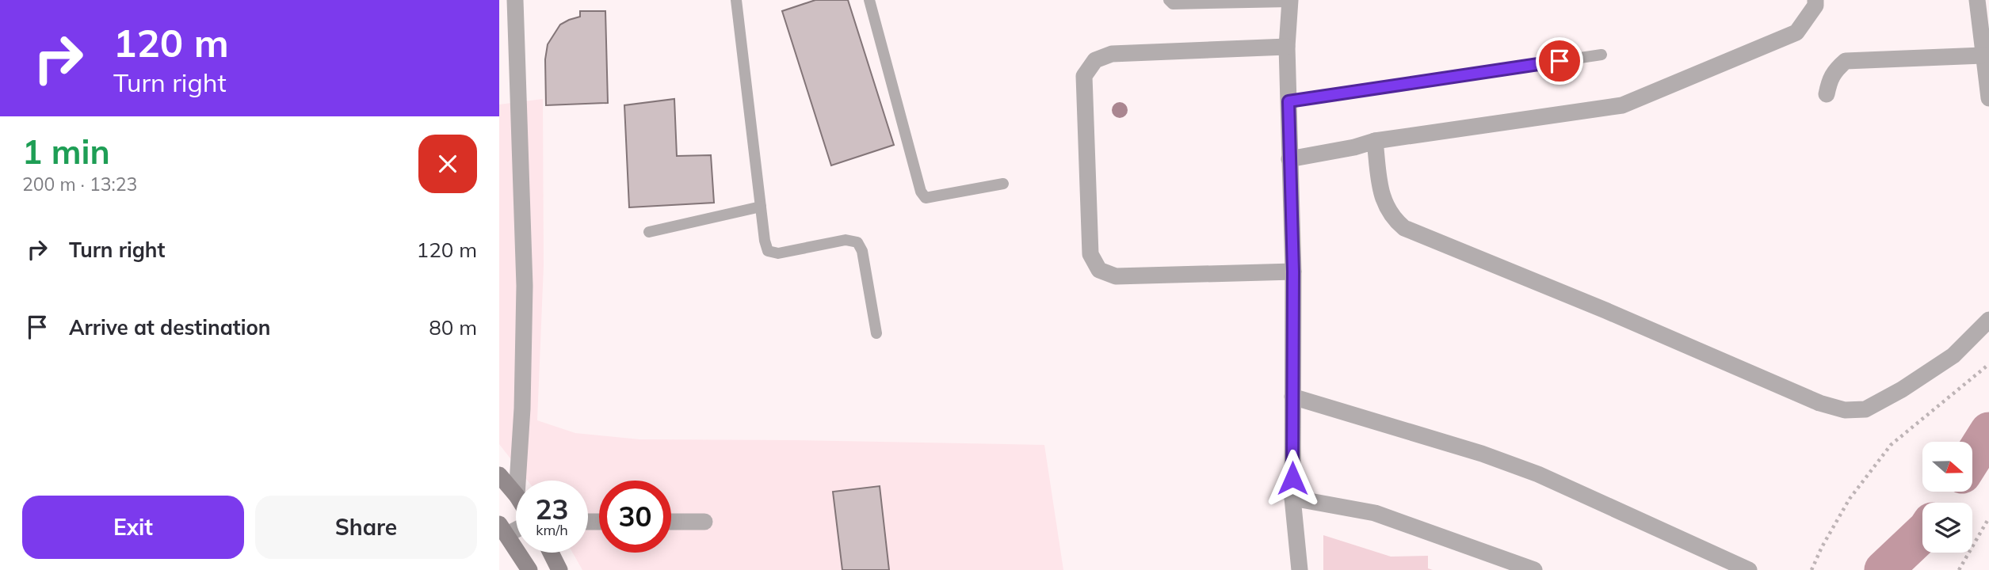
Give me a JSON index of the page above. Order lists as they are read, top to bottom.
{
  "north": "right",
  "page": {
    "turn": ["120 m", "Turn right"],
    "heading": ["1 min", "200 m · 13:23"],
    "list": [
      {
        "name": "Turn right",
        "value": "120 m"
      },
      {
        "name": "Arrive at destination",
        "value": "80 m"
      }
    ],
    "speed": "23 km/h",
    "limit": "30",
    "buttons": ["Exit", "Share"]
  }
}
